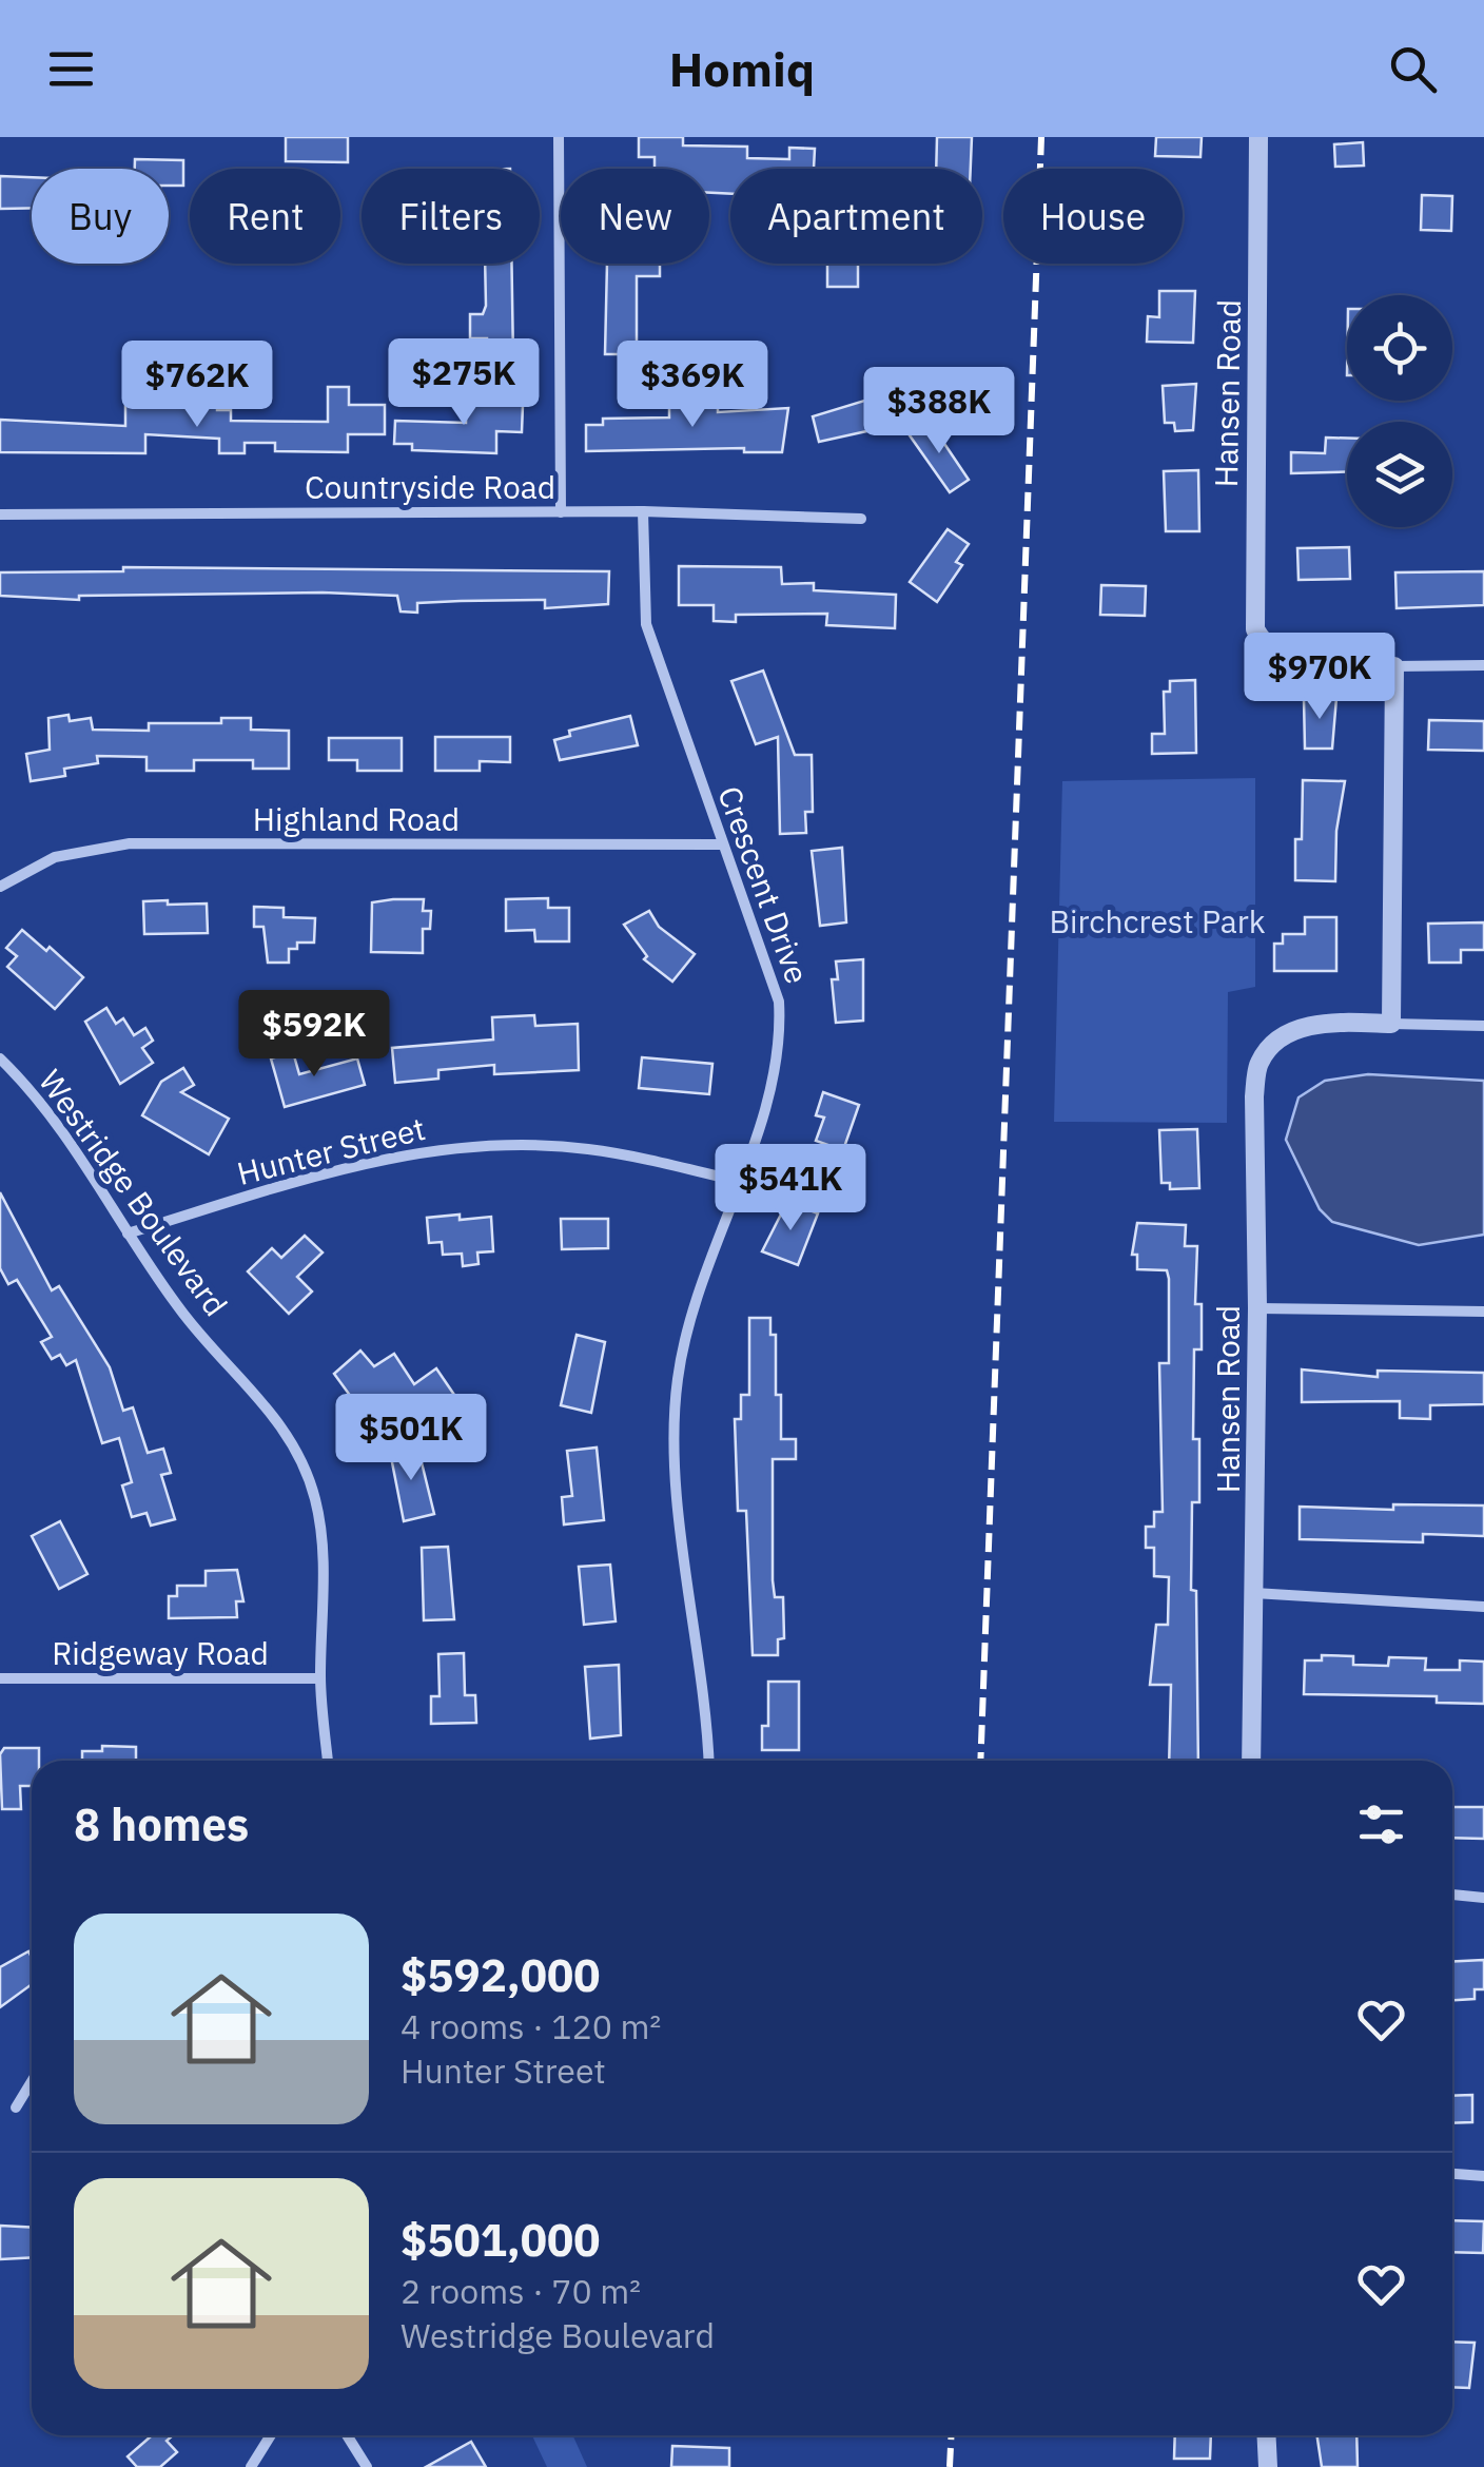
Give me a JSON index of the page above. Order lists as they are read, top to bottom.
{
  "streets": {
    "street": [
      "Hansen Road",
      "Countryside Road",
      "Highland Road",
      "Crescent Drive",
      "Hunter Street",
      "Westridge Boulevard",
      "Ridgeway Road"
    ]
  },
  "crossings": [
    ["Countryside Road", "Crescent Drive"],
    ["Highland Road", "Crescent Drive"],
    ["Crescent Drive", "Hunter Street"],
    ["Hunter Street", "Westridge Boulevard"],
    ["Westridge Boulevard", "Ridgeway Road"]
  ],
  "parks": ["Birchcrest Park"],
  "page": {
    "header": "Homiq",
    "chip": [
      "Buy",
      "Rent",
      "Filters",
      "New",
      "Apartment",
      "House"
    ],
    "price": [
      "$275K",
      "$762K",
      "$369K",
      "$388K",
      "$970K",
      "$592K",
      "$541K",
      "$501K"
    ],
    "heading": "8 homes",
    "list": [
      {
        "name": "$592,000",
        "note": "4 rooms · 120 m² · Hunter Street"
      },
      {
        "name": "$501,000",
        "note": "2 rooms · 70 m² · Westridge Boulevard"
      }
    ]
  }
}
